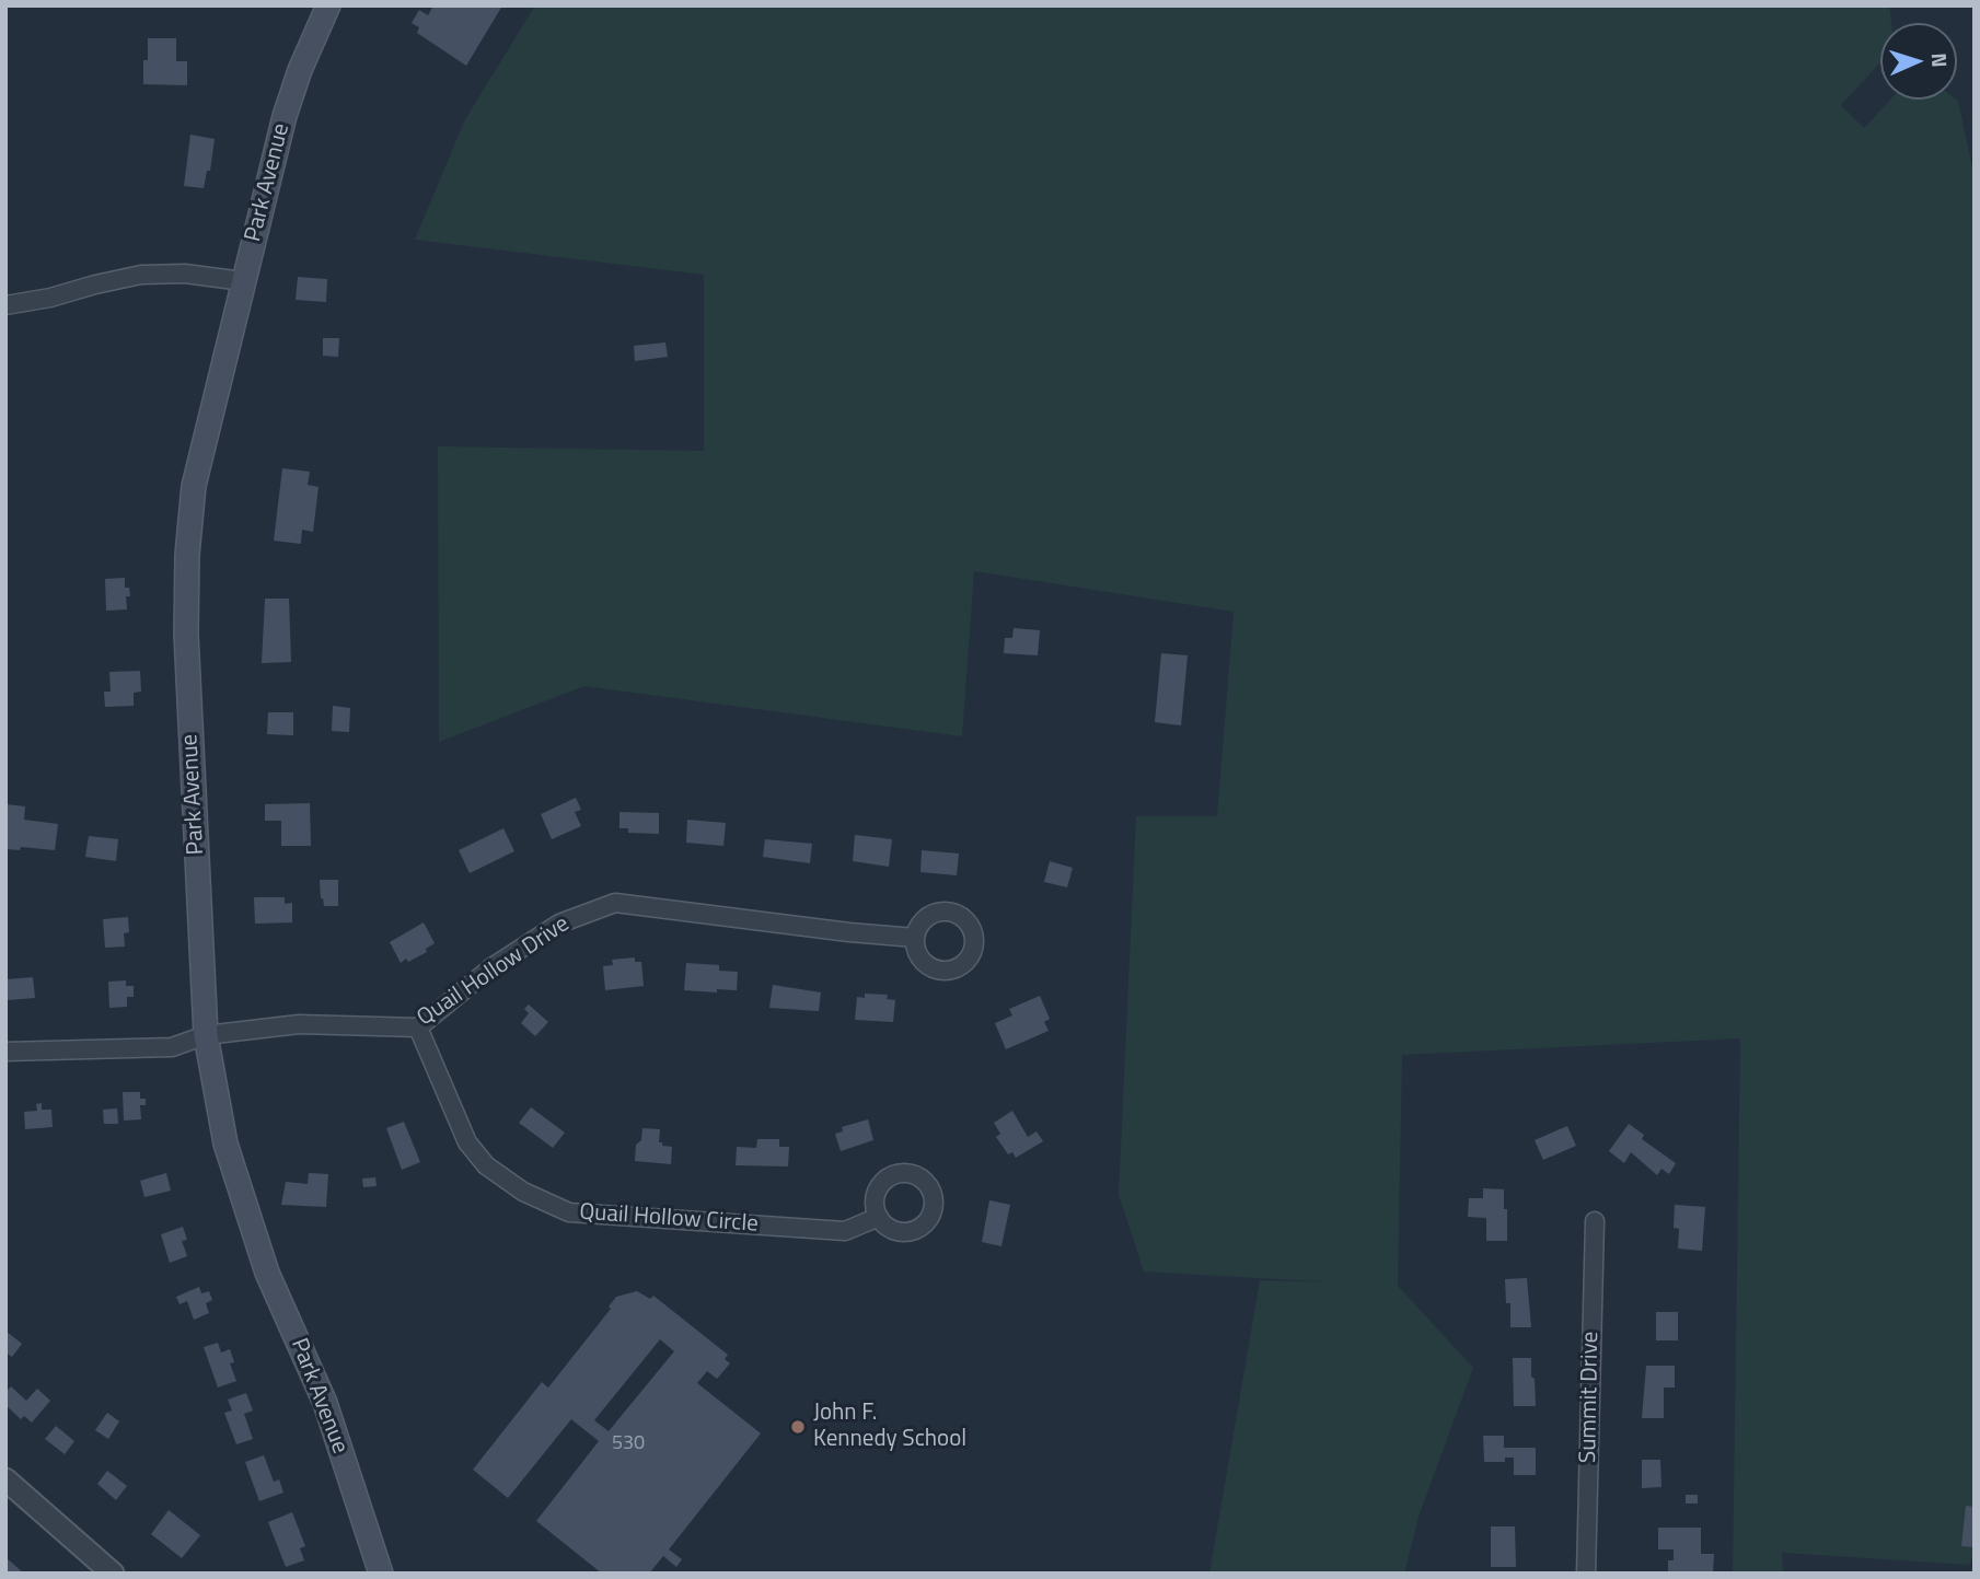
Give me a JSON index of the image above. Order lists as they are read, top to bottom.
{
  "streets": {
    "main road": ["Park Avenue"],
    "street": ["Quail Hollow Drive", "Quail Hollow Circle", "Summit Drive"]
  },
  "crossings": [
    ["Park Avenue", "Quail Hollow Drive"],
    ["Quail Hollow Drive", "Quail Hollow Circle"]
  ],
  "places": ["John F. Kennedy School"],
  "house_numbers": ["530"],
  "north": "right"
}
